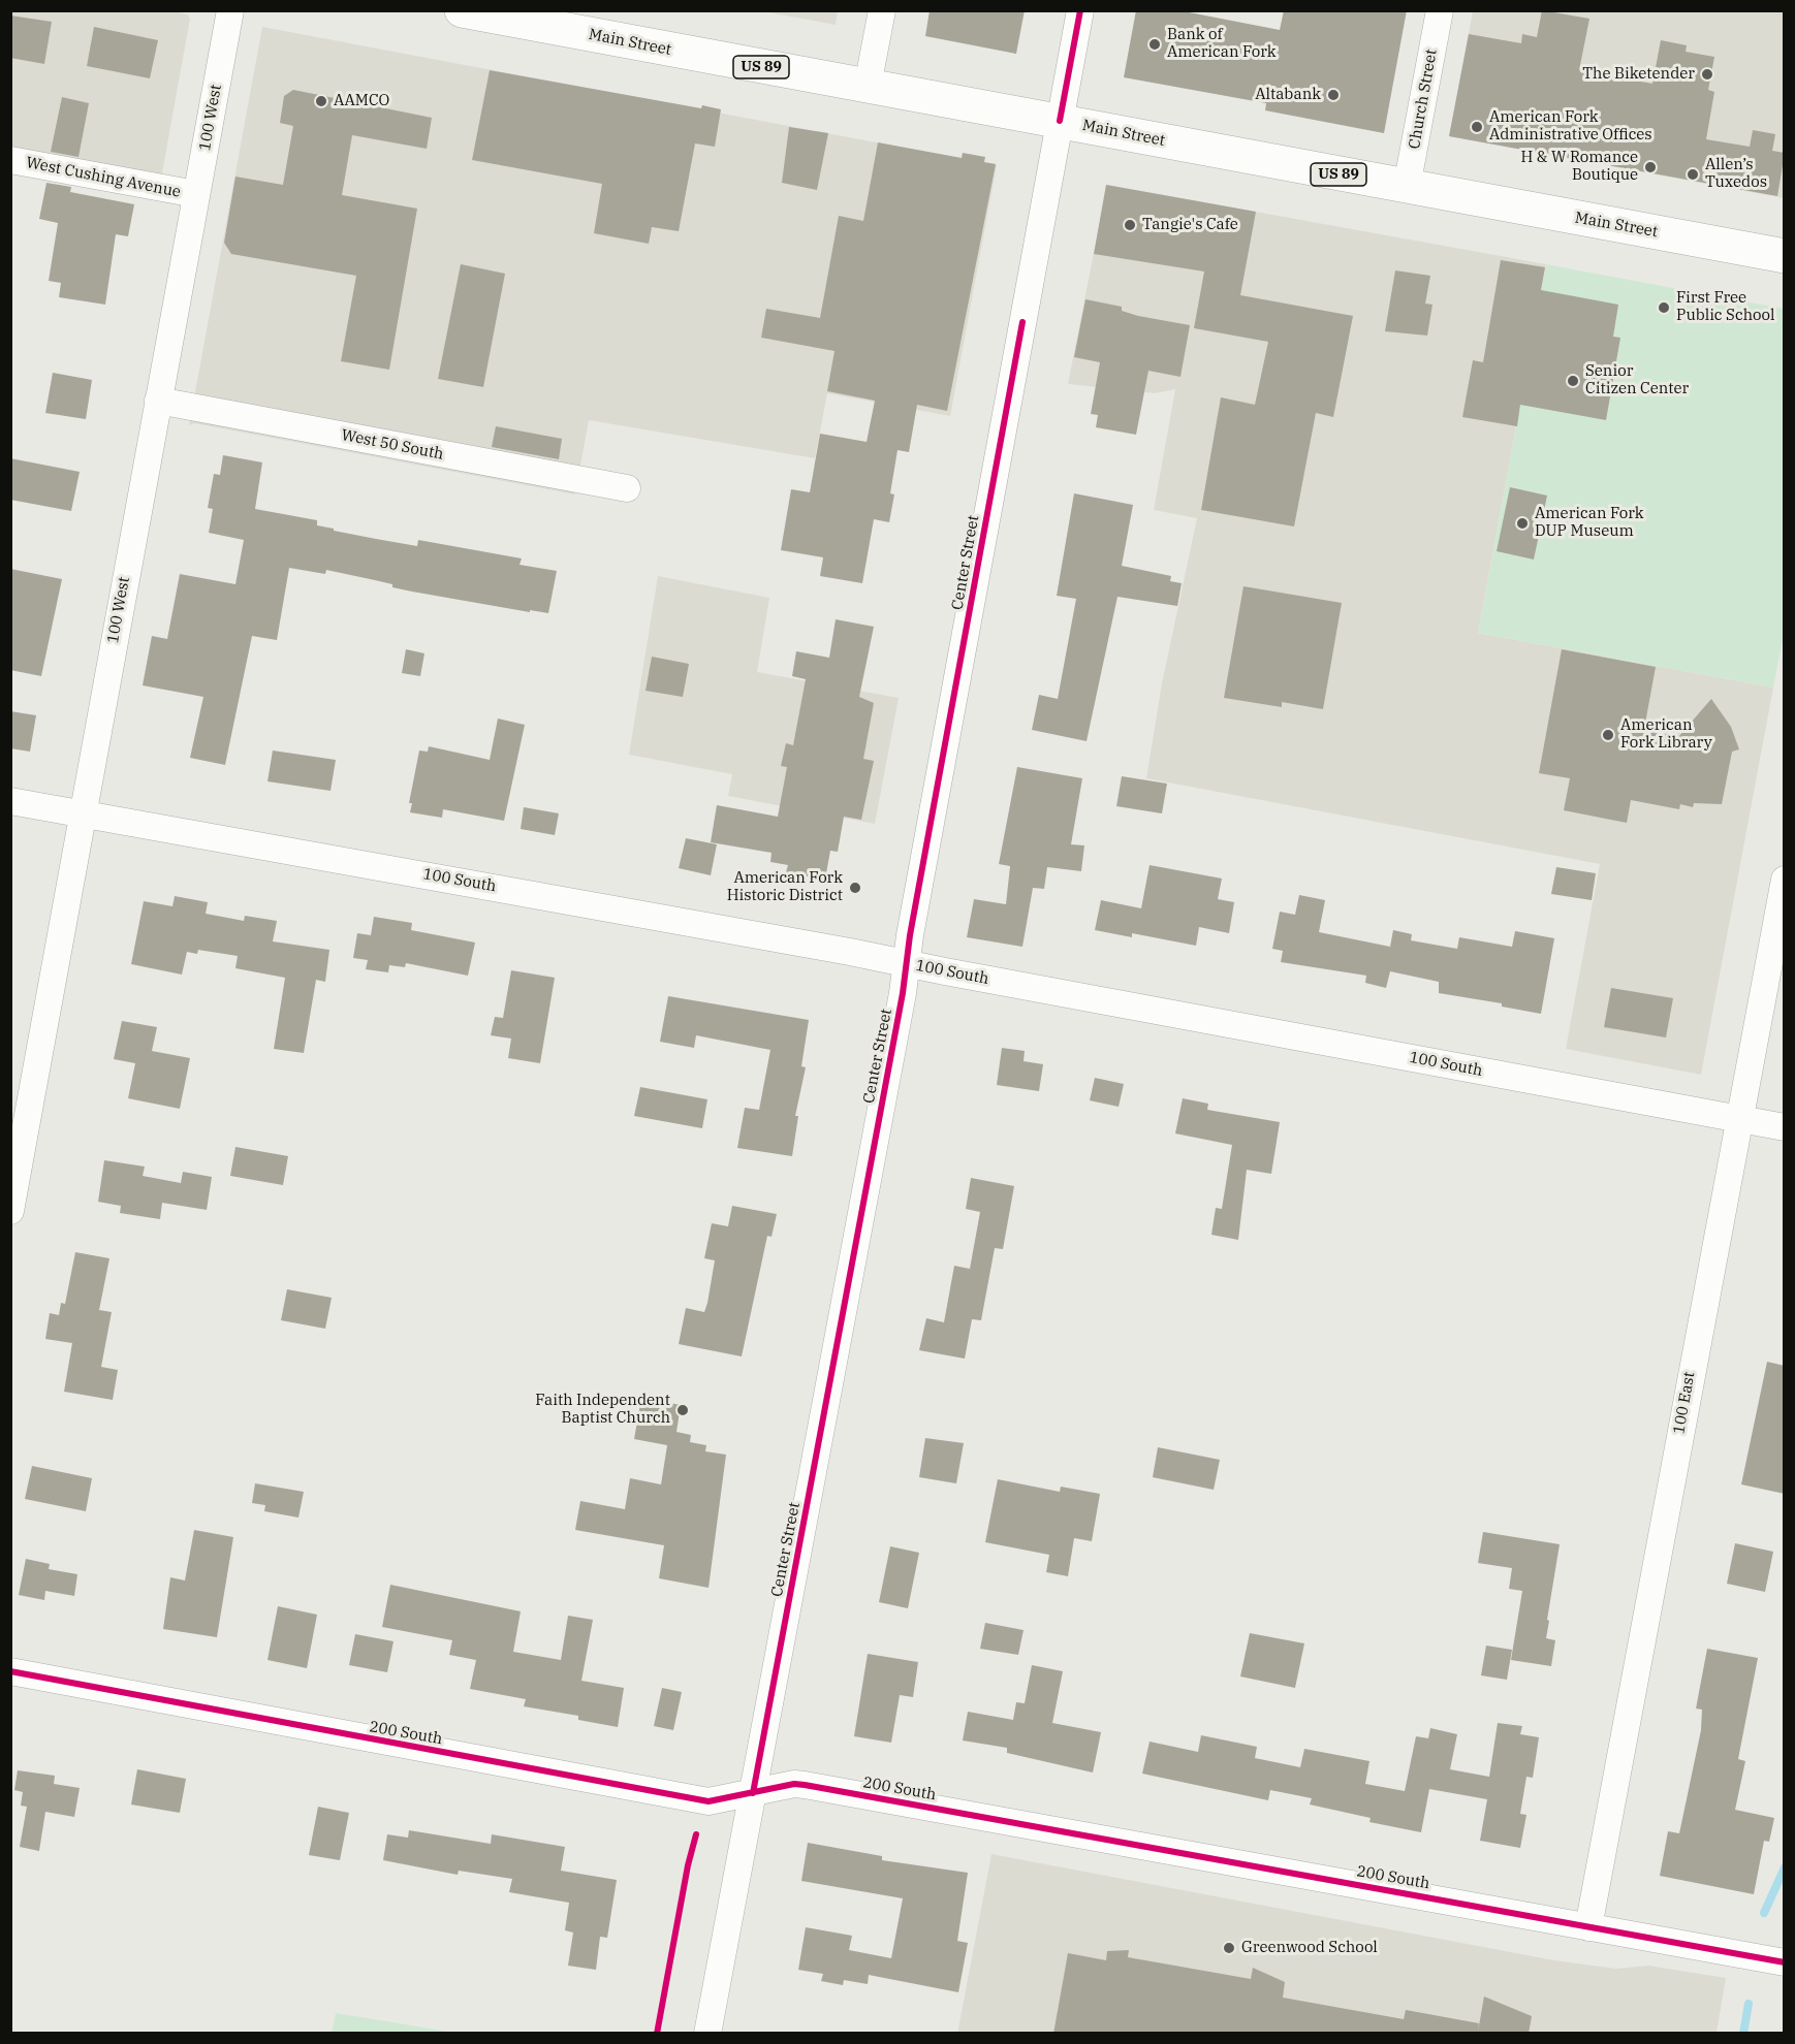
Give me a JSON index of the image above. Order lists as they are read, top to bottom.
{
  "streets": {
    "main road": ["Main Street", "US 89"],
    "street": [
      "Church Street",
      "100 West",
      "West Cushing Avenue",
      "West 50 South",
      "Center Street",
      "100 South",
      "100 East",
      "200 South"
    ]
  },
  "crossings": [
    ["Main Street", "Church Street"],
    ["Main Street", "Center Street"],
    ["100 West", "West Cushing Avenue"],
    ["100 West", "West 50 South"],
    ["100 West", "100 South"],
    ["Center Street", "100 South"],
    ["Center Street", "200 South"],
    ["100 South", "100 East"],
    ["100 East", "200 South"]
  ],
  "places": [
    "Bank of American Fork",
    "The Biketender",
    "Altabank",
    "AAMCO",
    "American Fork Administrative Offices",
    "H & W Romance Boutique",
    "Allen’s Tuxedos",
    "Tangie's Cafe",
    "First Free Public School",
    "Senior Citizen Center",
    "American Fork DUP Museum",
    "American Fork Library",
    "American Fork Historic District",
    "Faith Independent Baptist Church",
    "Greenwood School"
  ]
}
